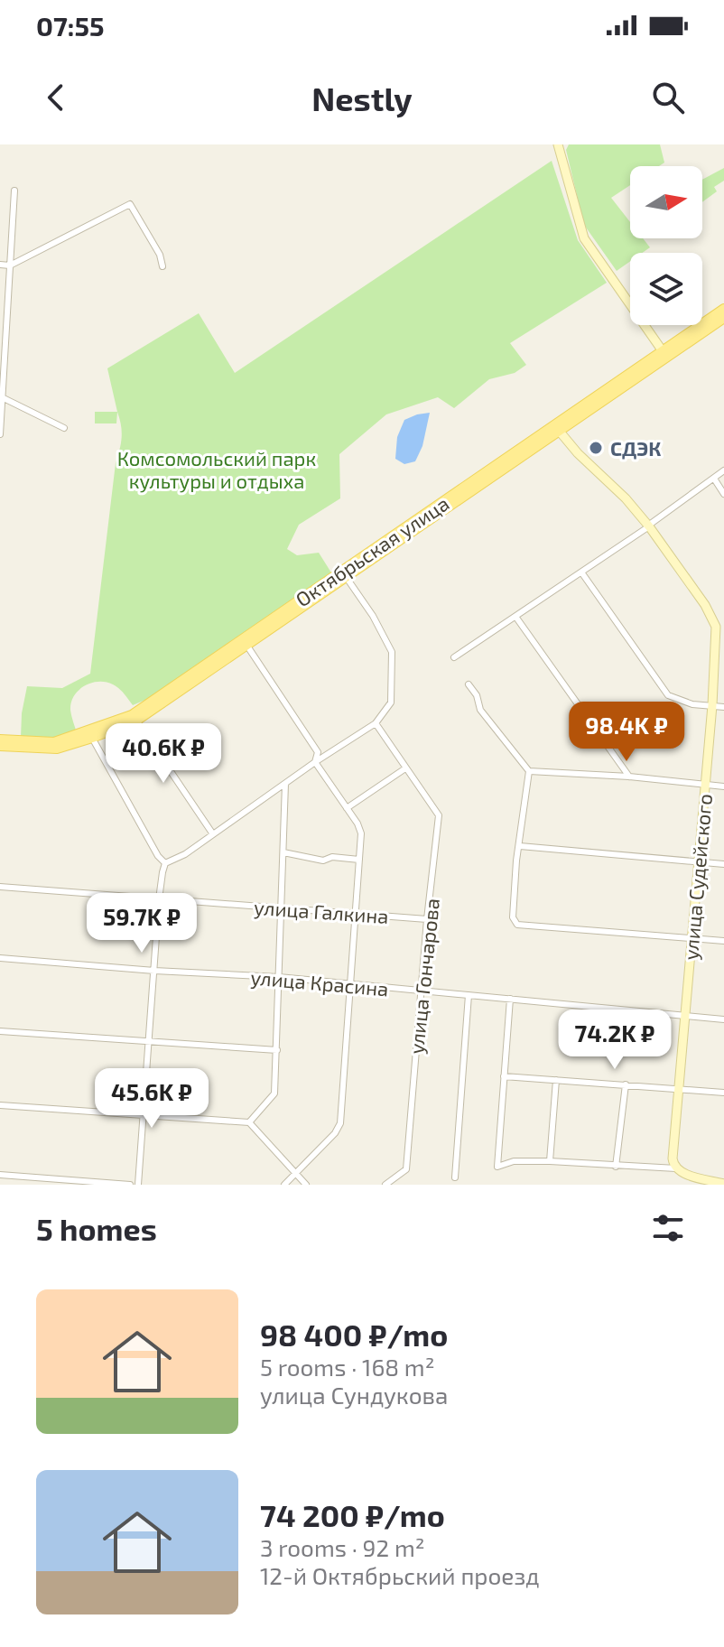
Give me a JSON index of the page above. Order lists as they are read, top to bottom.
{
  "streets": {
    "main road": ["Октябрьская улица"],
    "street": [
      "улица Судейского",
      "улица Галкина",
      "улица Гончарова",
      "улица Красина"
    ]
  },
  "crossings": [
    ["Октябрьская улица", "улица Судейского"],
    ["улица Судейского", "улица Красина"],
    ["улица Галкина", "улица Гончарова"],
    ["улица Гончарова", "улица Красина"]
  ],
  "parks": ["Комсомольский парк культуры и отдыха"],
  "places": ["СДЭК"],
  "north": "right",
  "page": {
    "status": "07:55",
    "header": "Nestly",
    "price": [
      "98.4K ₽",
      "40.6K ₽",
      "59.7K ₽",
      "74.2K ₽",
      "45.6K ₽"
    ],
    "heading": "5 homes",
    "list": [
      {
        "name": "98 400 ₽/mo",
        "note": "5 rooms · 168 m² · улица Сундукова"
      },
      {
        "name": "74 200 ₽/mo",
        "note": "3 rooms · 92 m² · 12-й Октябрьский проезд"
      }
    ]
  }
}
